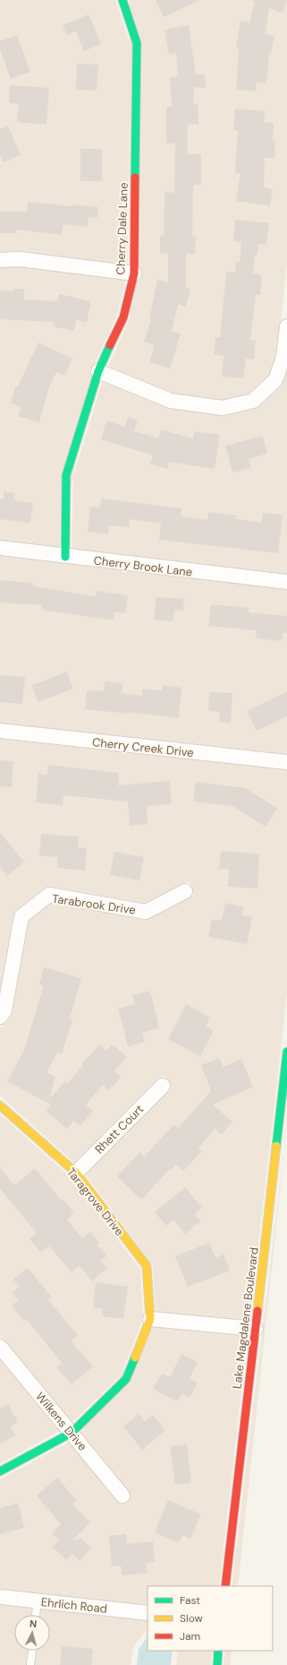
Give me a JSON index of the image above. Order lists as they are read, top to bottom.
{
  "streets": {
    "street": [
      "Cherry Dale Lane",
      "Cherry Brook Lane",
      "Cherry Creek Drive",
      "Tarabrook Drive",
      "Rhett Court",
      "Taragrove Drive",
      "Lake Magdalene Boulevard",
      "Wilkens Drive",
      "Ehrlich Road"
    ]
  },
  "crossings": [
    ["Cherry Dale Lane", "Cherry Brook Lane"],
    ["Rhett Court", "Taragrove Drive"],
    ["Taragrove Drive", "Wilkens Drive"]
  ],
  "legend": ["Fast", "Slow", "Jam"],
  "north": "top"
}
